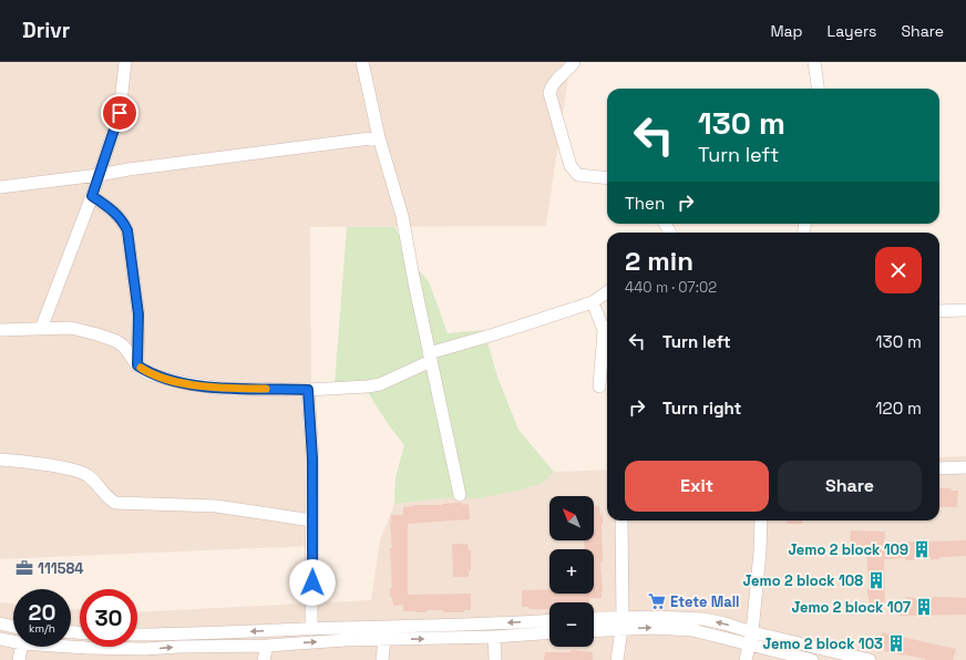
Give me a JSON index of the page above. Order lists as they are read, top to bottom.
{
  "places": {
    "building": [
      "Jemo 2 block 109",
      "Jemo 2 block 108",
      "Jemo 2 block 107",
      "Jemo 2 block 103"
    ],
    "office": ["111584"],
    "supermarket": ["Etete Mall"]
  },
  "north": "top left",
  "page": {
    "header": "Drivr",
    "nav": ["Map", "Layers", "Share"],
    "turn": ["130 m", "Turn left"],
    "then": "Then",
    "heading": ["2 min", "440 m · 07:02"],
    "list": [
      {
        "name": "Turn left",
        "value": "130 m"
      },
      {
        "name": "Turn right",
        "value": "120 m"
      }
    ],
    "buttons": ["Exit", "Share"],
    "map_buttons": ["+", "−"],
    "speed": "20 km/h",
    "limit": "30"
  }
}
